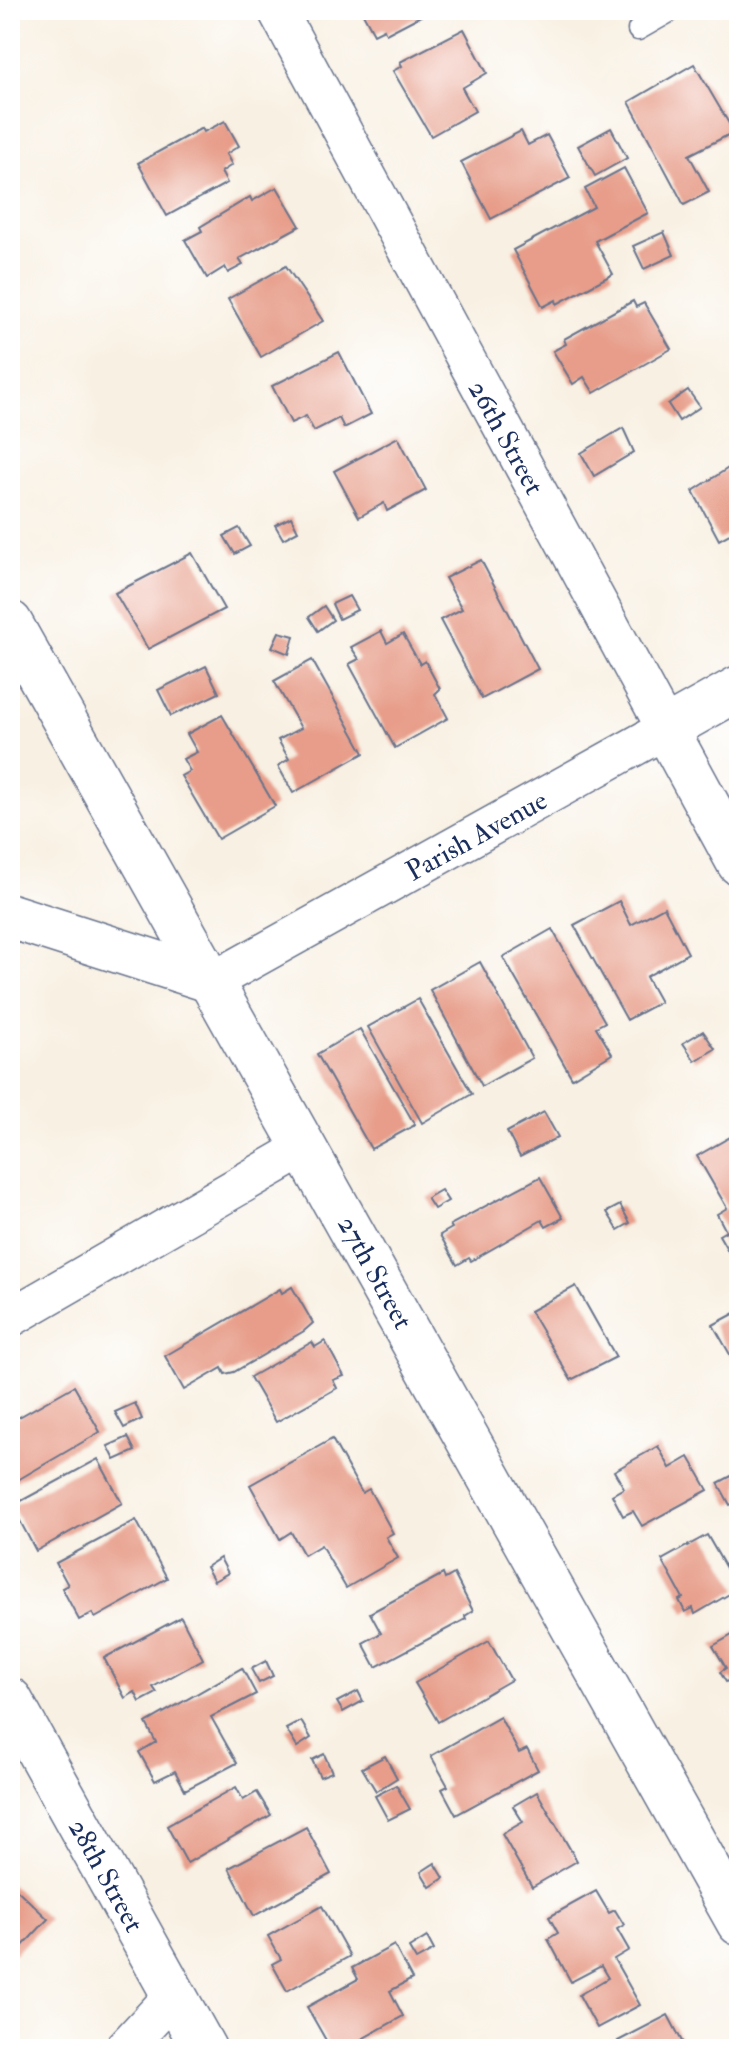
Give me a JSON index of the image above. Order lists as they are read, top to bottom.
{
  "streets": {
    "main road": [
      "26th Street",
      "Parish Avenue",
      "27th Street",
      "28th Street"
    ]
  },
  "crossings": [
    ["26th Street", "Parish Avenue"],
    ["Parish Avenue", "27th Street"]
  ]
}
